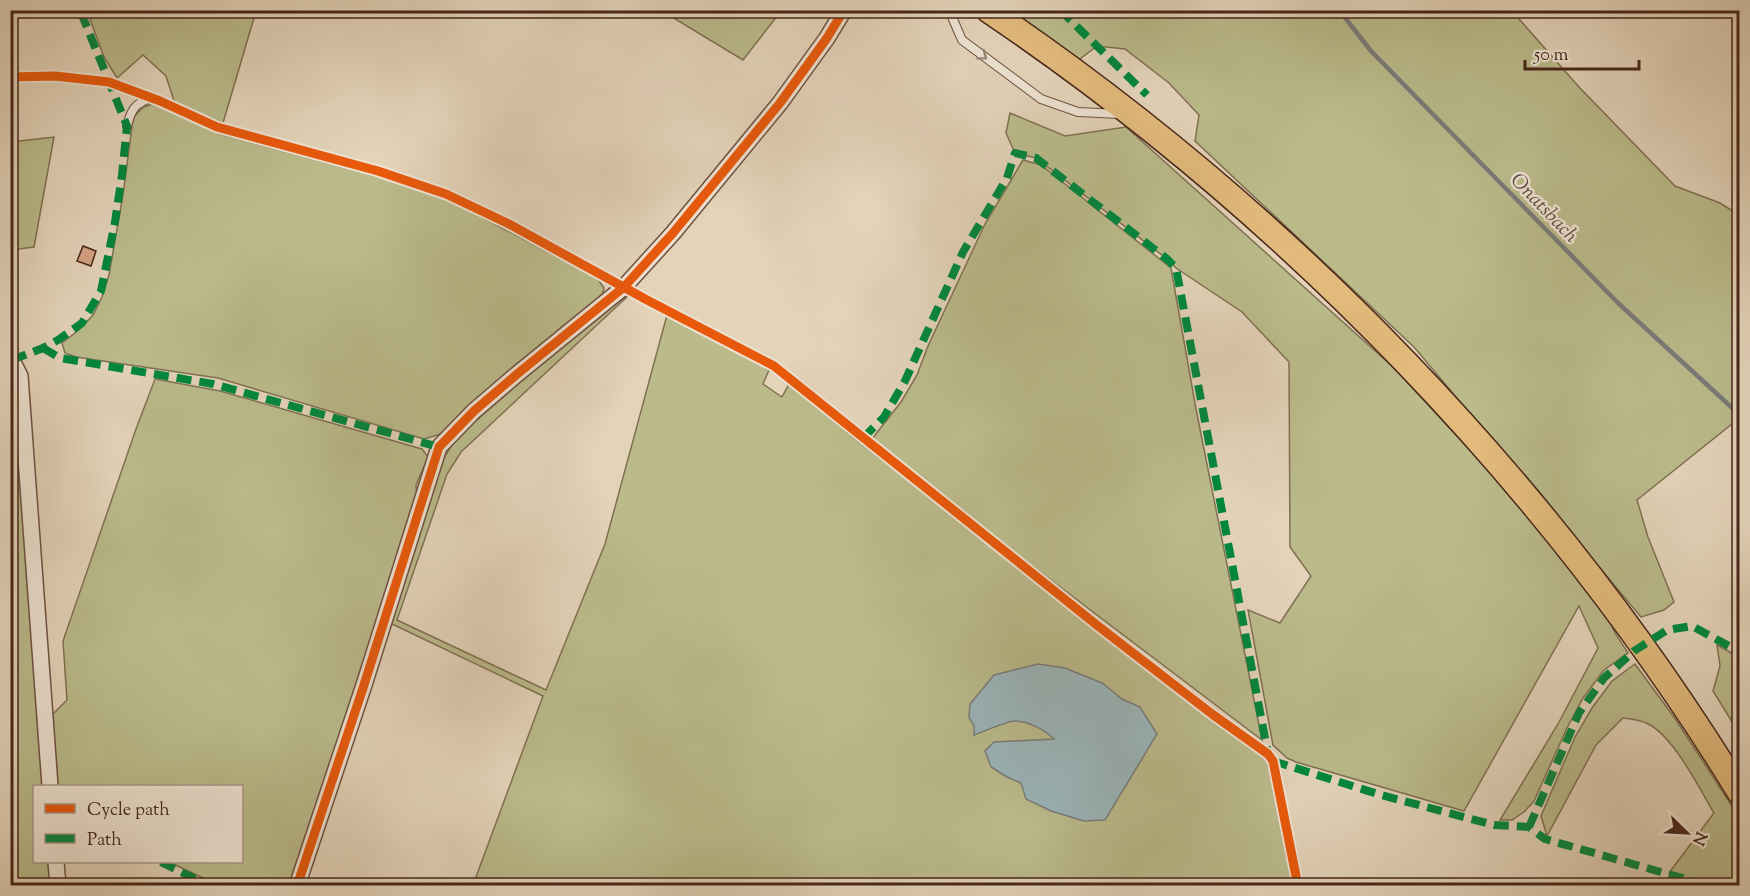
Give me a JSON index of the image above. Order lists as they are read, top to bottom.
{
  "water": ["Onatsbach"],
  "legend": ["Cycle path", "Path"],
  "scale_bar": "50 m",
  "north": "bottom right"
}
